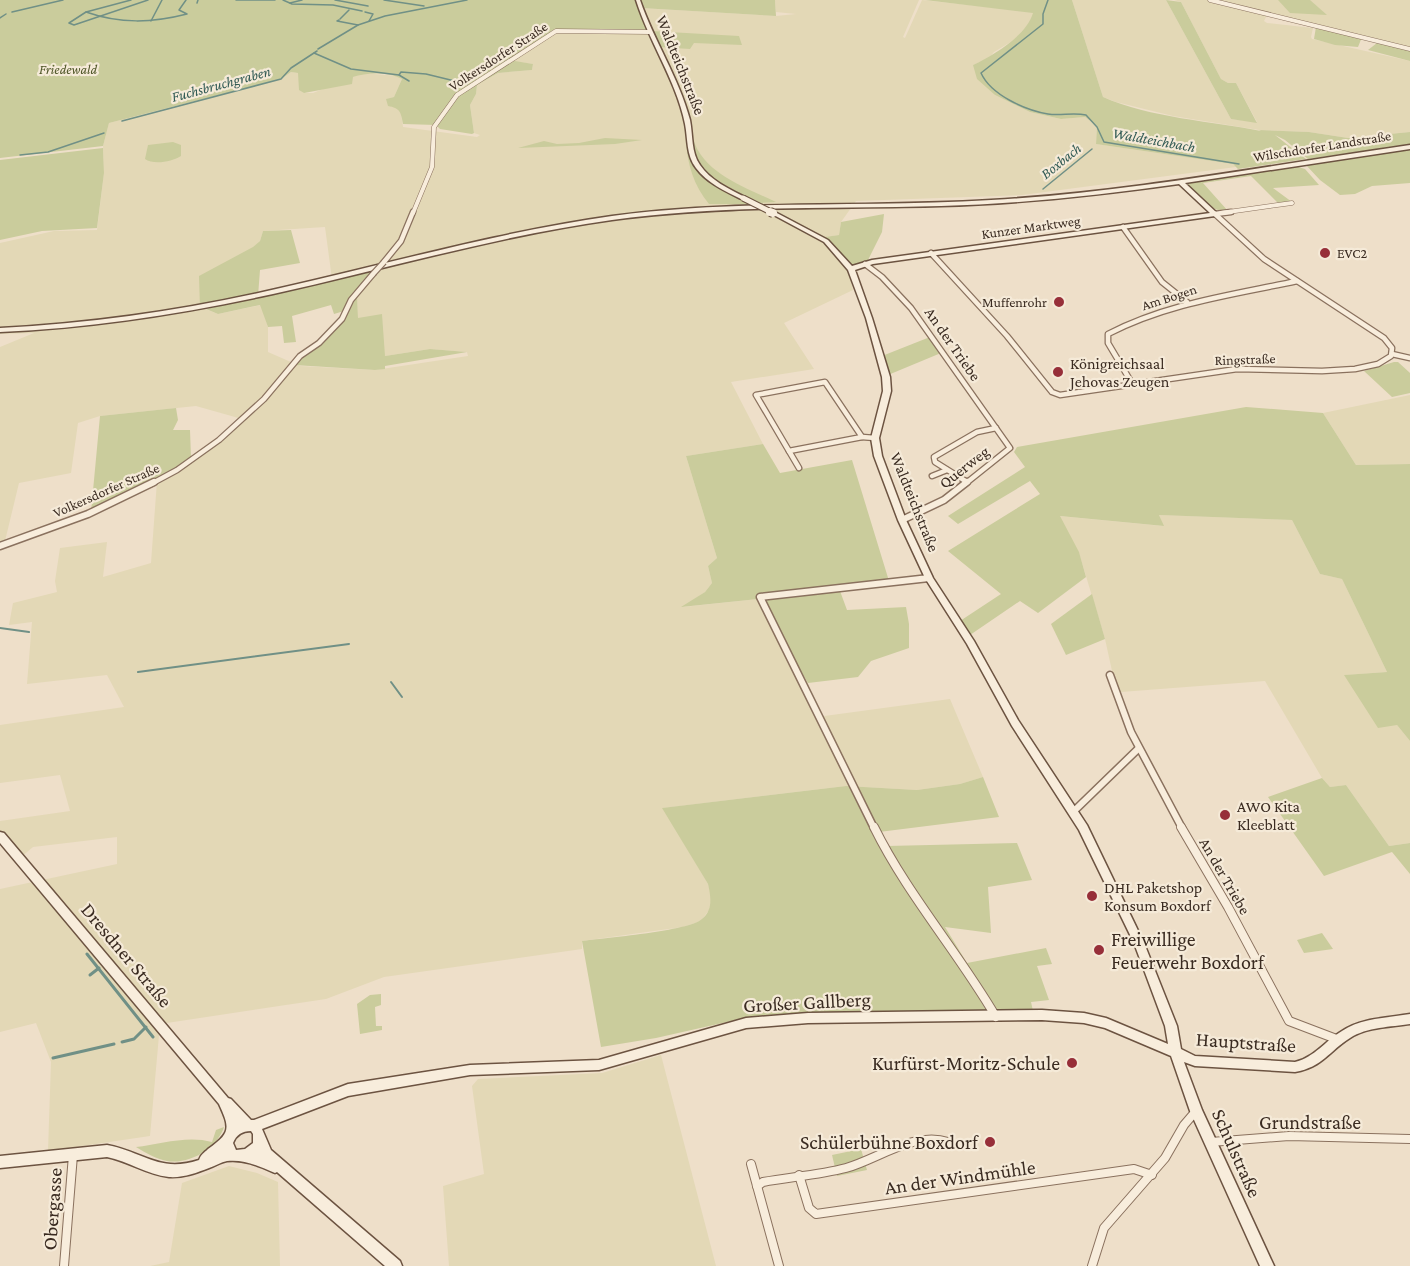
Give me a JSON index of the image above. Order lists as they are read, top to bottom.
{
  "streets": {
    "street": [
      "Volkersdorfer Straße",
      "Waldteichstraße",
      "Wilschdorfer Landstraße",
      "Kunzer Marktweg",
      "Am Bogen",
      "An der Triebe",
      "Ringstraße",
      "Querweg",
      "Dresdner Straße",
      "Großer Gallberg",
      "Hauptstraße",
      "Grundstraße",
      "Schulstraße",
      "An der Windmühle",
      "Obergasse"
    ]
  },
  "crossings": [
    ["Volkersdorfer Straße", "Waldteichstraße"],
    ["Waldteichstraße", "Kunzer Marktweg"],
    ["Waldteichstraße", "Querweg"],
    ["Waldteichstraße", "Großer Gallberg"],
    ["Waldteichstraße", "Hauptstraße"],
    ["Waldteichstraße", "Schulstraße"],
    ["Kunzer Marktweg", "An der Triebe"],
    ["Kunzer Marktweg", "Ringstraße"],
    ["Am Bogen", "Ringstraße"],
    ["An der Triebe", "Querweg"],
    ["An der Triebe", "Hauptstraße"],
    ["Dresdner Straße", "Großer Gallberg"],
    ["Großer Gallberg", "Hauptstraße"],
    ["Großer Gallberg", "Schulstraße"],
    ["Großer Gallberg", "Obergasse"],
    ["Hauptstraße", "Schulstraße"],
    ["Grundstraße", "Schulstraße"]
  ],
  "water": ["Fuchsbruchgraben", "Waldteichbach", "Boxbach"],
  "parks": ["Friedewald"],
  "places": [
    "EVC2",
    "Muffenrohr",
    "Königreichsaal Jehovas Zeugen",
    "AWO Kita Kleeblatt",
    "DHL Paketshop Konsum Boxdorf",
    "Freiwillige Feuerwehr Boxdorf",
    "Kurfürst-Moritz-Schule",
    "Schülerbühne Boxdorf"
  ]
}
